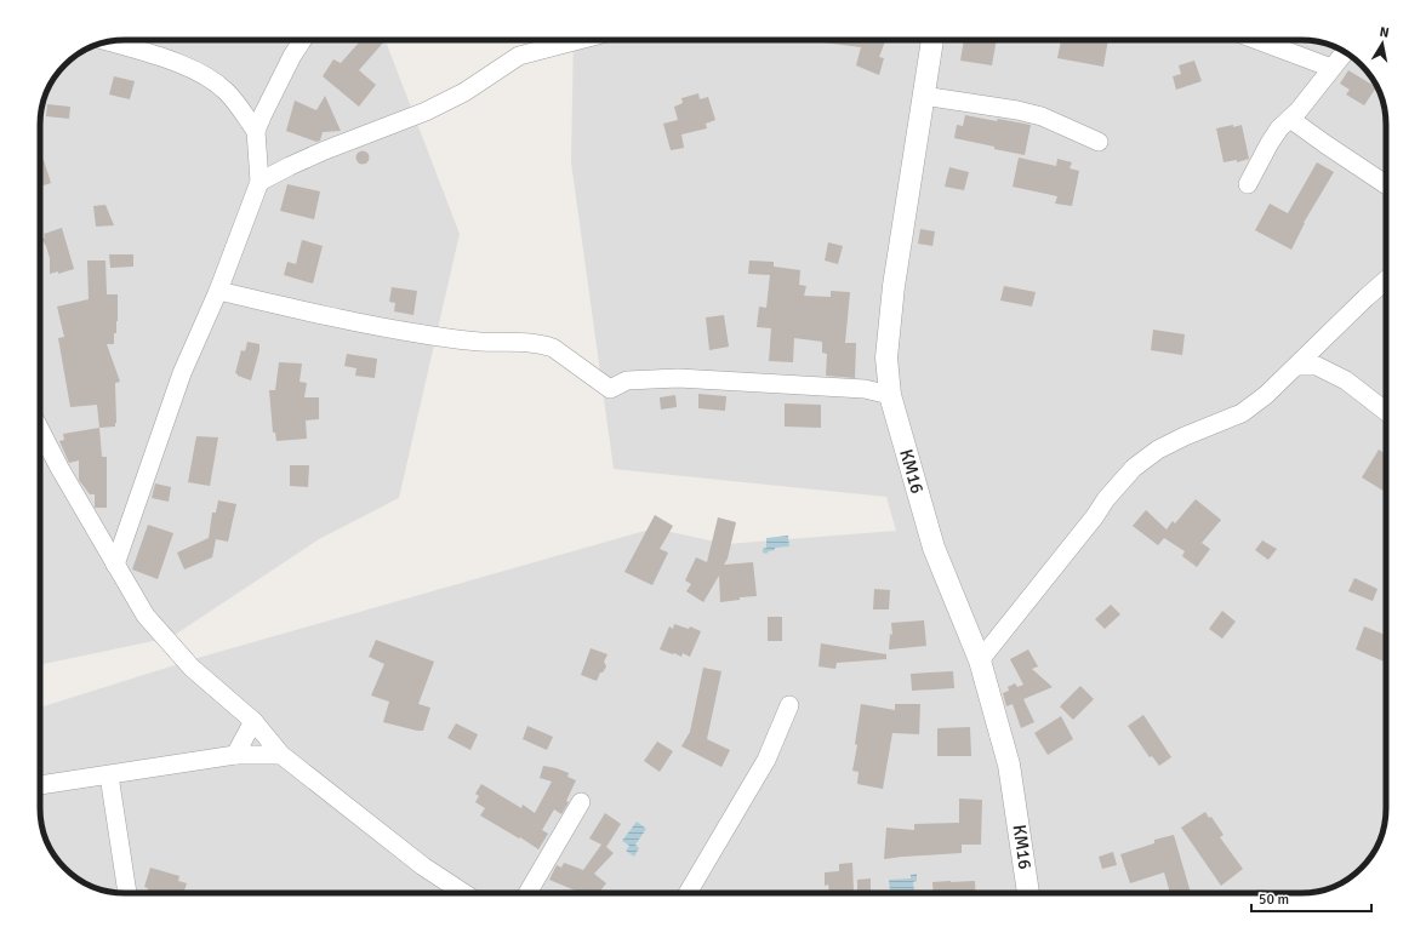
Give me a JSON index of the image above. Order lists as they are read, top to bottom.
{
  "streets": {
    "street": ["KM16"]
  },
  "scale_bar": "50 m",
  "north": "top"
}
